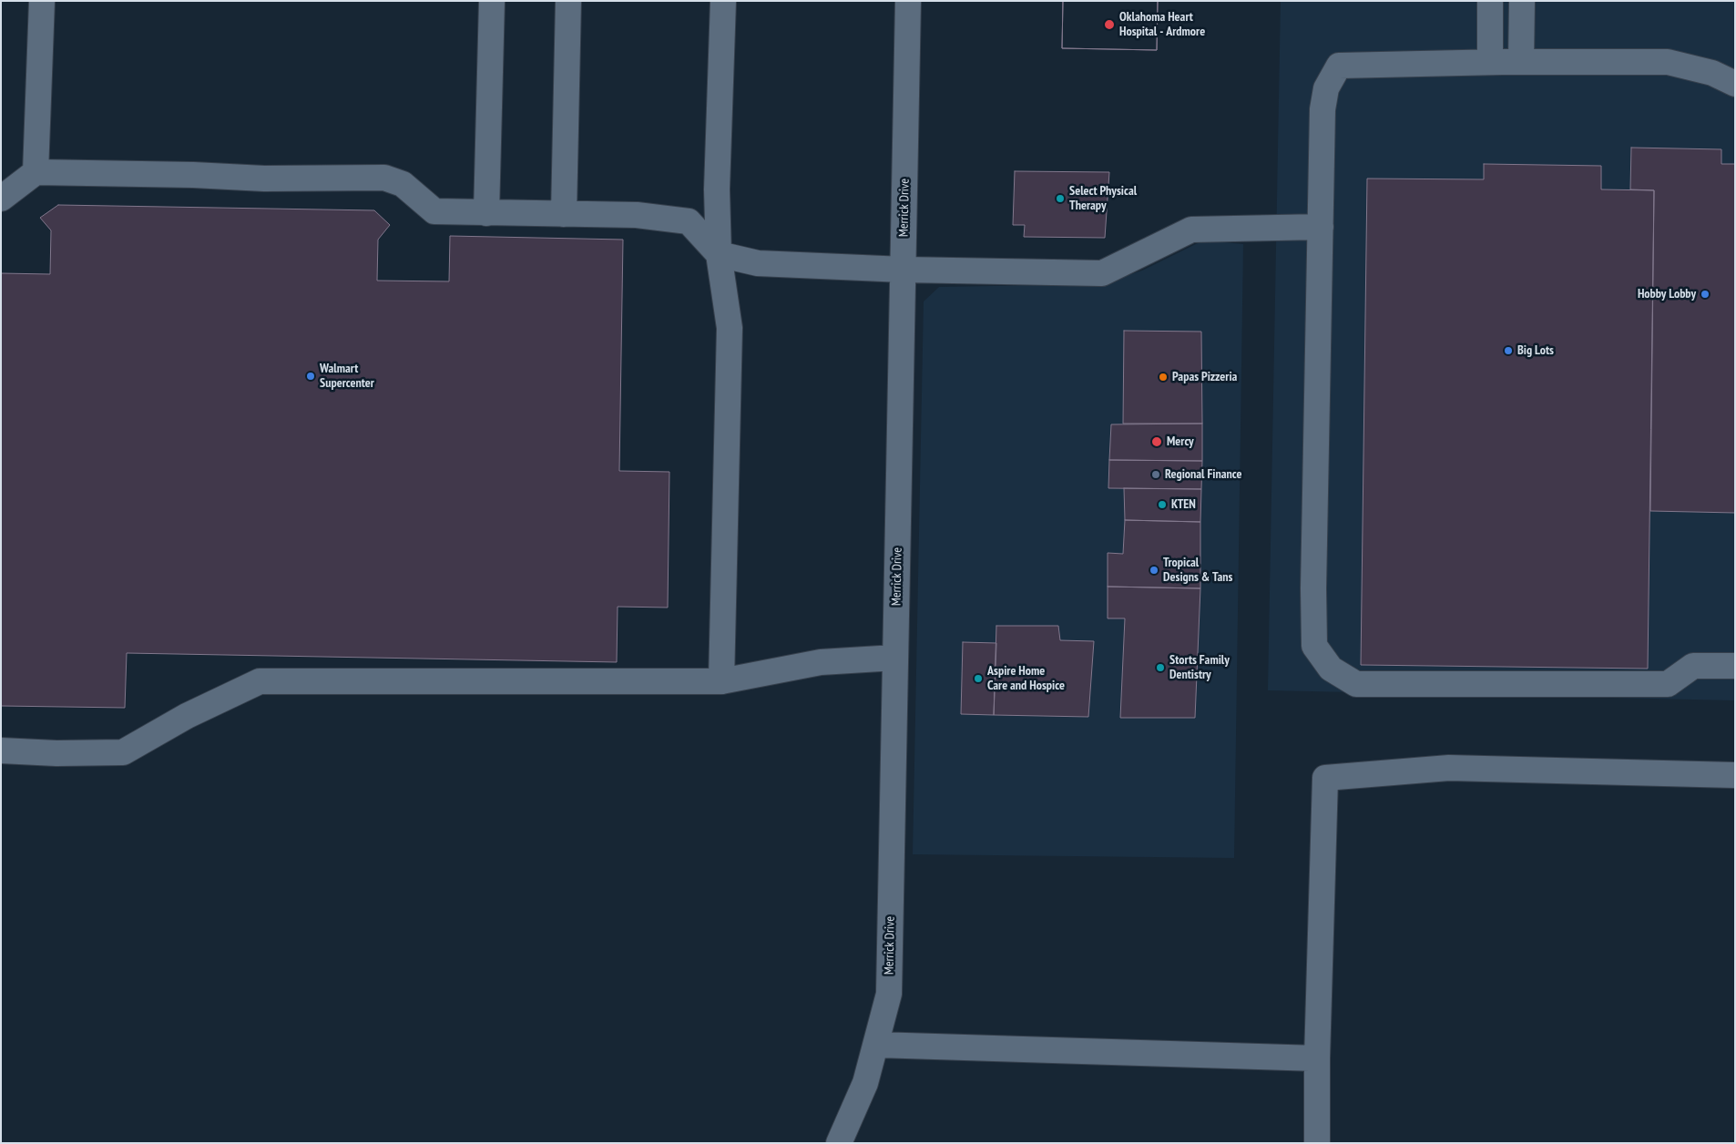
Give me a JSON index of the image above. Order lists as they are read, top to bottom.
{
  "streets": {
    "street": ["Merrick Drive"]
  },
  "places": [
    "Oklahoma Heart Hospital - Ardmore",
    "Select Physical Therapy",
    "Hobby Lobby",
    "Big Lots",
    "Walmart Supercenter",
    "Papas Pizzeria",
    "Mercy",
    "Regional Finance",
    "KTEN",
    "Tropical Designs & Tans",
    "Storts Family Dentistry",
    "Aspire Home Care and Hospice"
  ]
}
